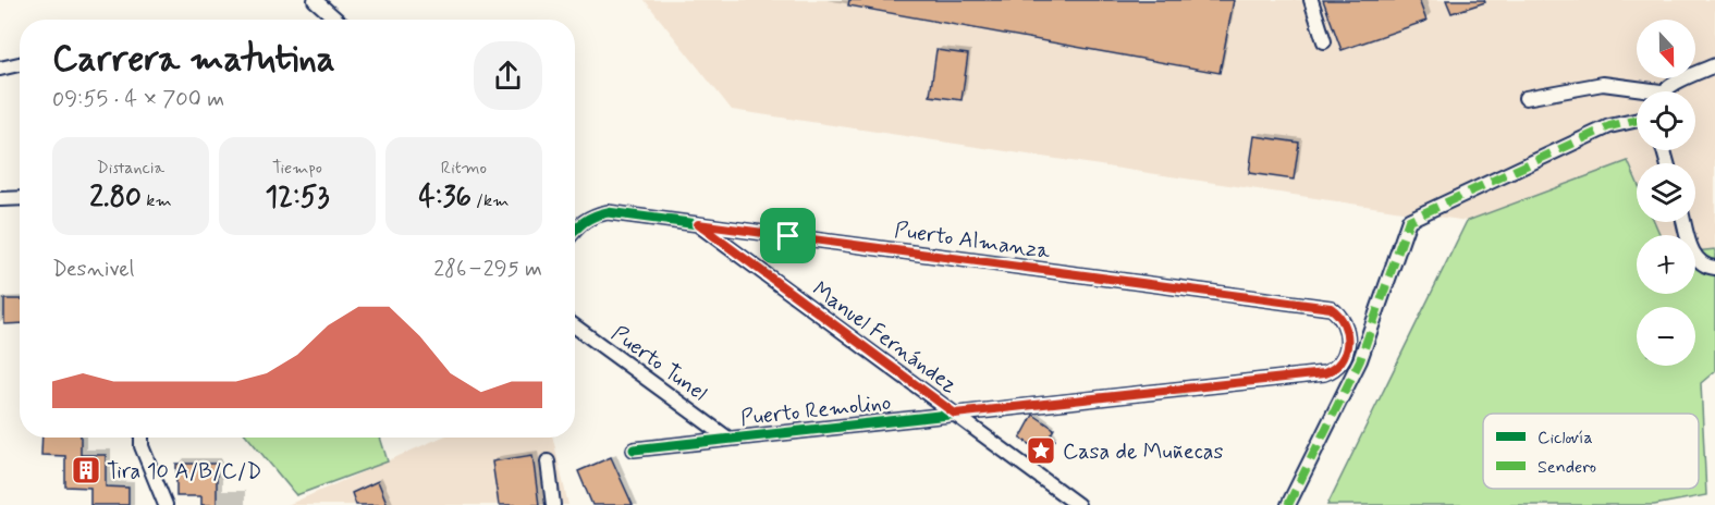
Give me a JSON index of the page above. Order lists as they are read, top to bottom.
{
  "streets": {
    "street": [
      "Puerto Almanza",
      "Manuel Fernández",
      "Puerto Tunel",
      "Puerto Remolino"
    ]
  },
  "crossings": [
    ["Puerto Almanza", "Manuel Fernández"],
    ["Puerto Almanza", "Puerto Remolino"],
    ["Manuel Fernández", "Puerto Remolino"],
    ["Puerto Tunel", "Puerto Remolino"]
  ],
  "places": {
    "place": ["Casa de Muñecas"],
    "building": ["Tira 10 A/B/C/D"]
  },
  "legend": ["Ciclovía", "Sendero"],
  "north": "bottom",
  "page": {
    "map_buttons": ["+", "−"],
    "heading": ["Carrera matutina", "09:55 · 4 × 700 m"],
    "stats": [
      ["Distancia", "2.80 km"],
      ["Tiempo", "12:53"],
      ["Ritmo", "4:36 /km"]
    ],
    "chart": ["Desnivel", "286–295 m"]
  }
}
